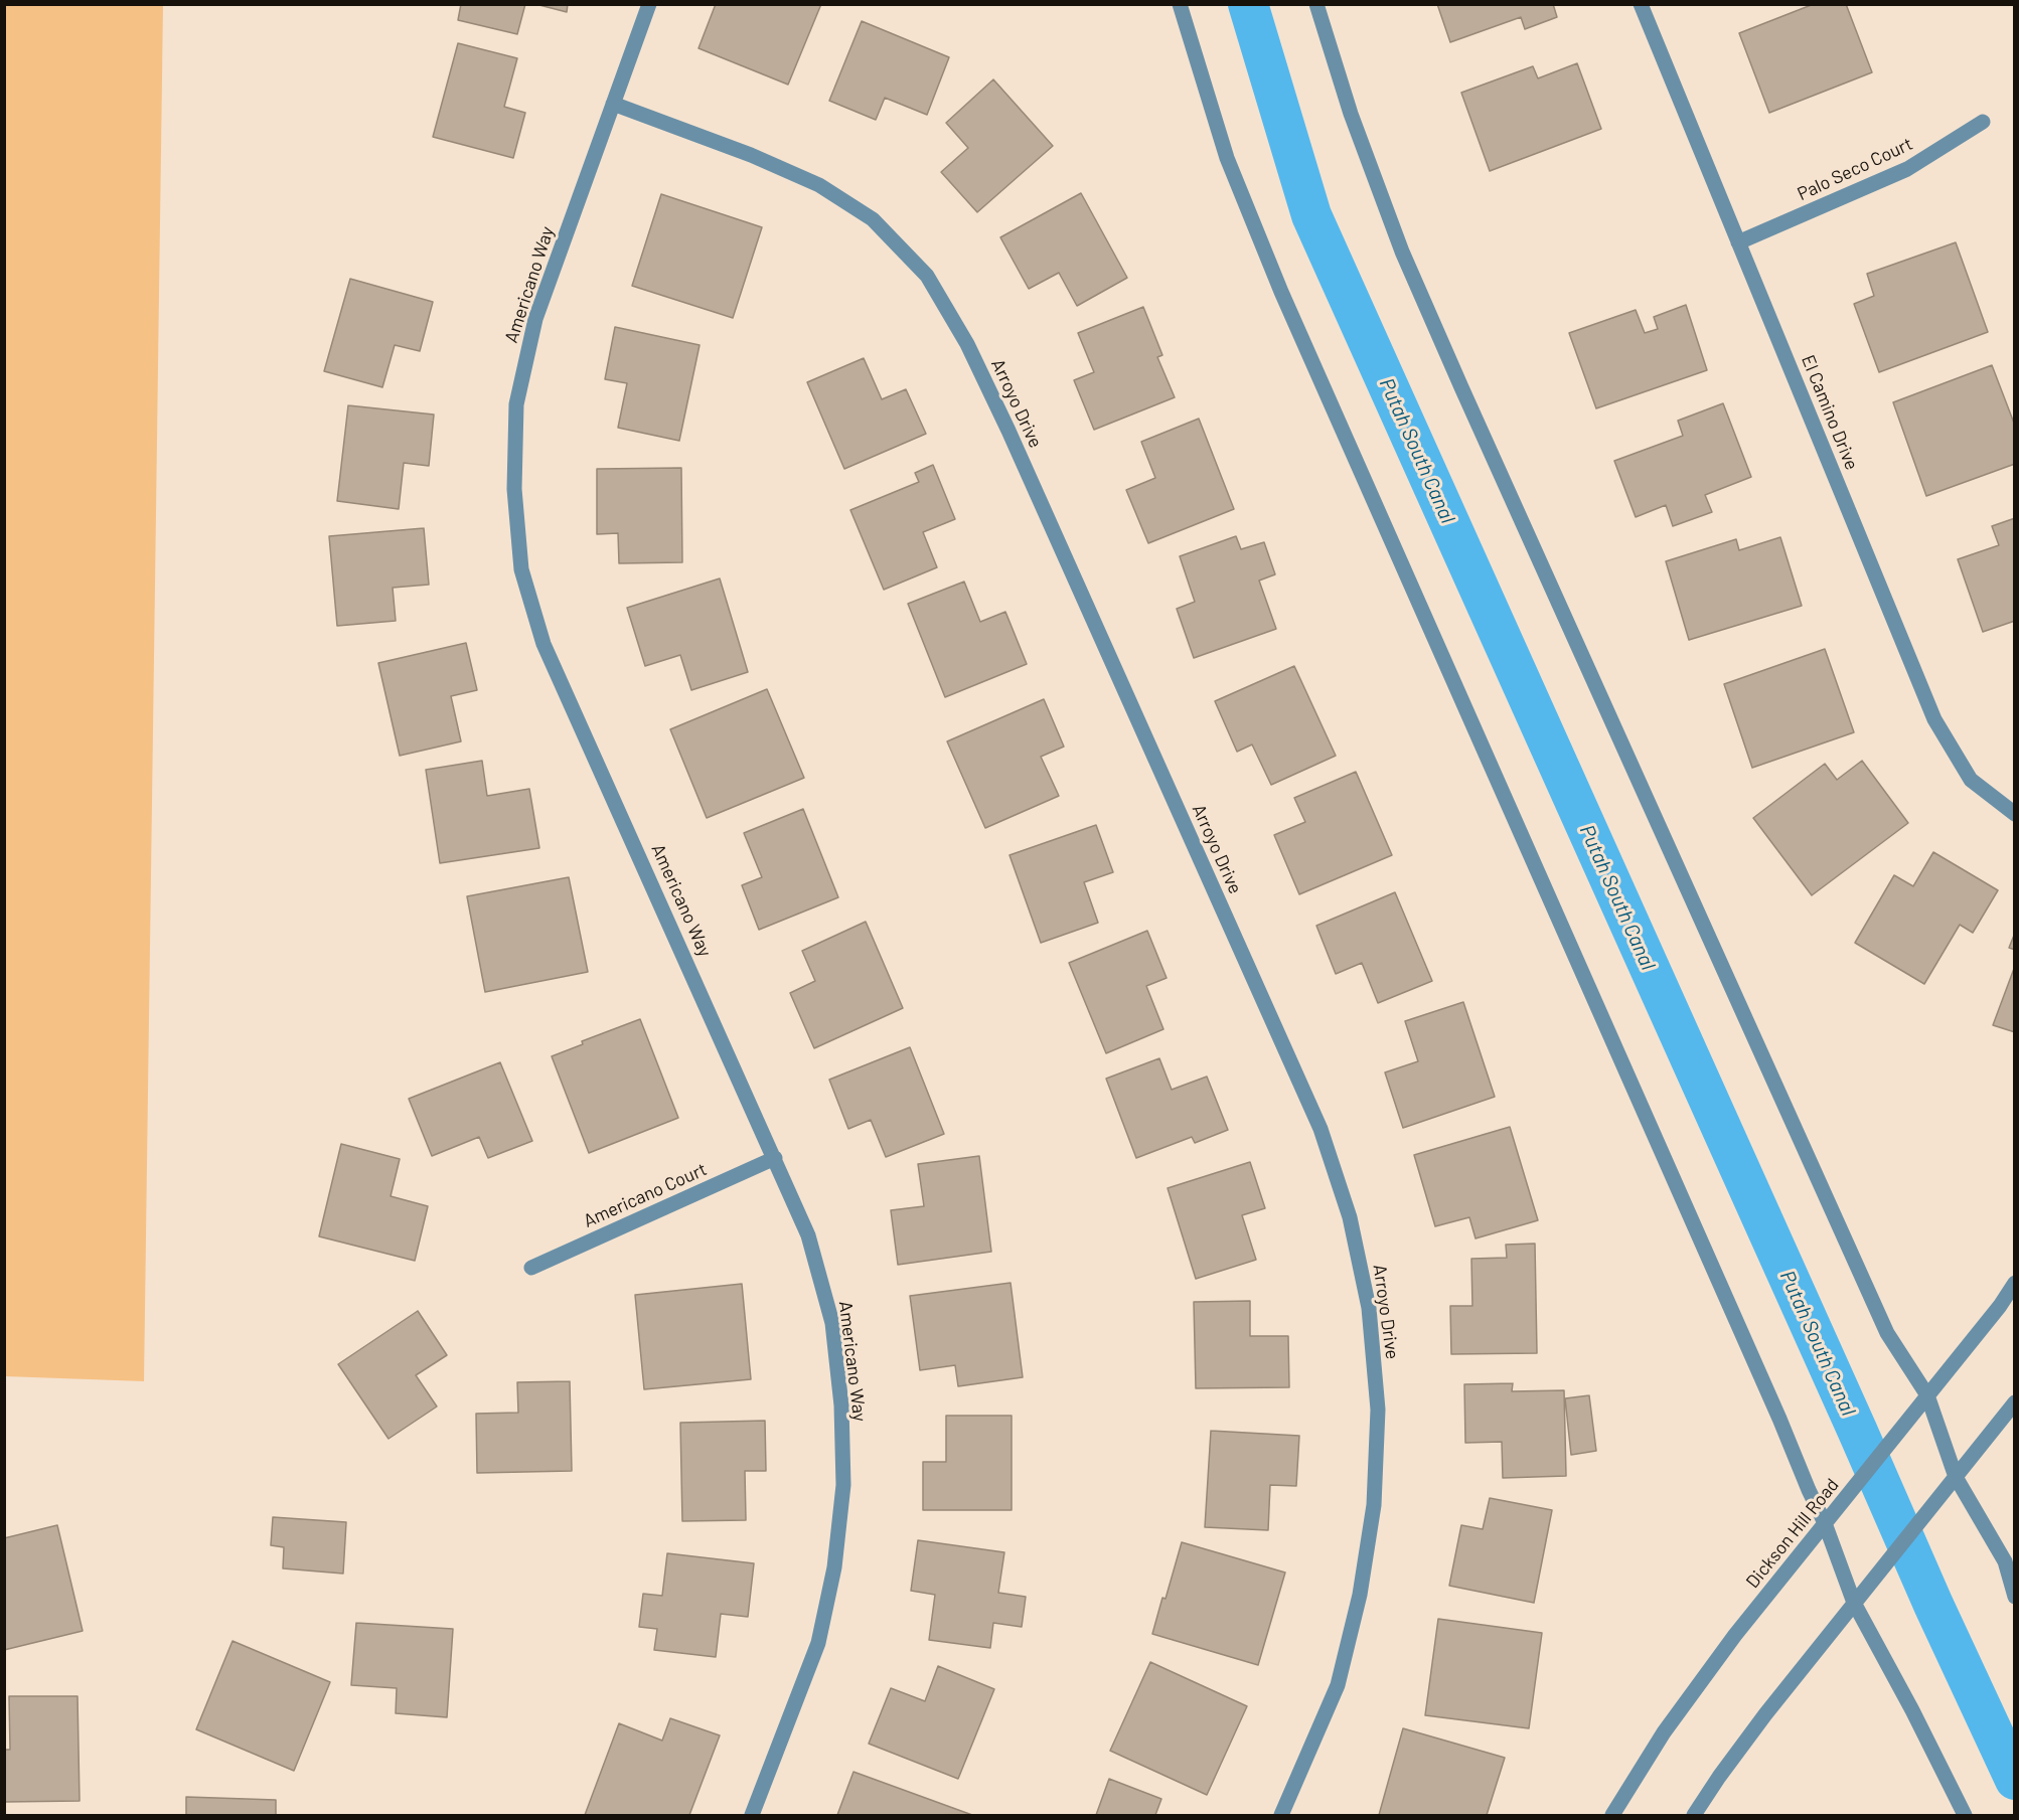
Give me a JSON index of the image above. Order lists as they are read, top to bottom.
{
  "streets": {
    "street": [
      "Palo Seco Court",
      "Americano Way",
      "Arroyo Drive",
      "El Camino Drive",
      "Americano Court",
      "Dickson Hill Road"
    ]
  },
  "crossings": [
    ["Palo Seco Court", "El Camino Drive"],
    ["Americano Way", "Arroyo Drive"],
    ["Americano Way", "Americano Court"]
  ],
  "water": ["Putah South Canal"]
}
